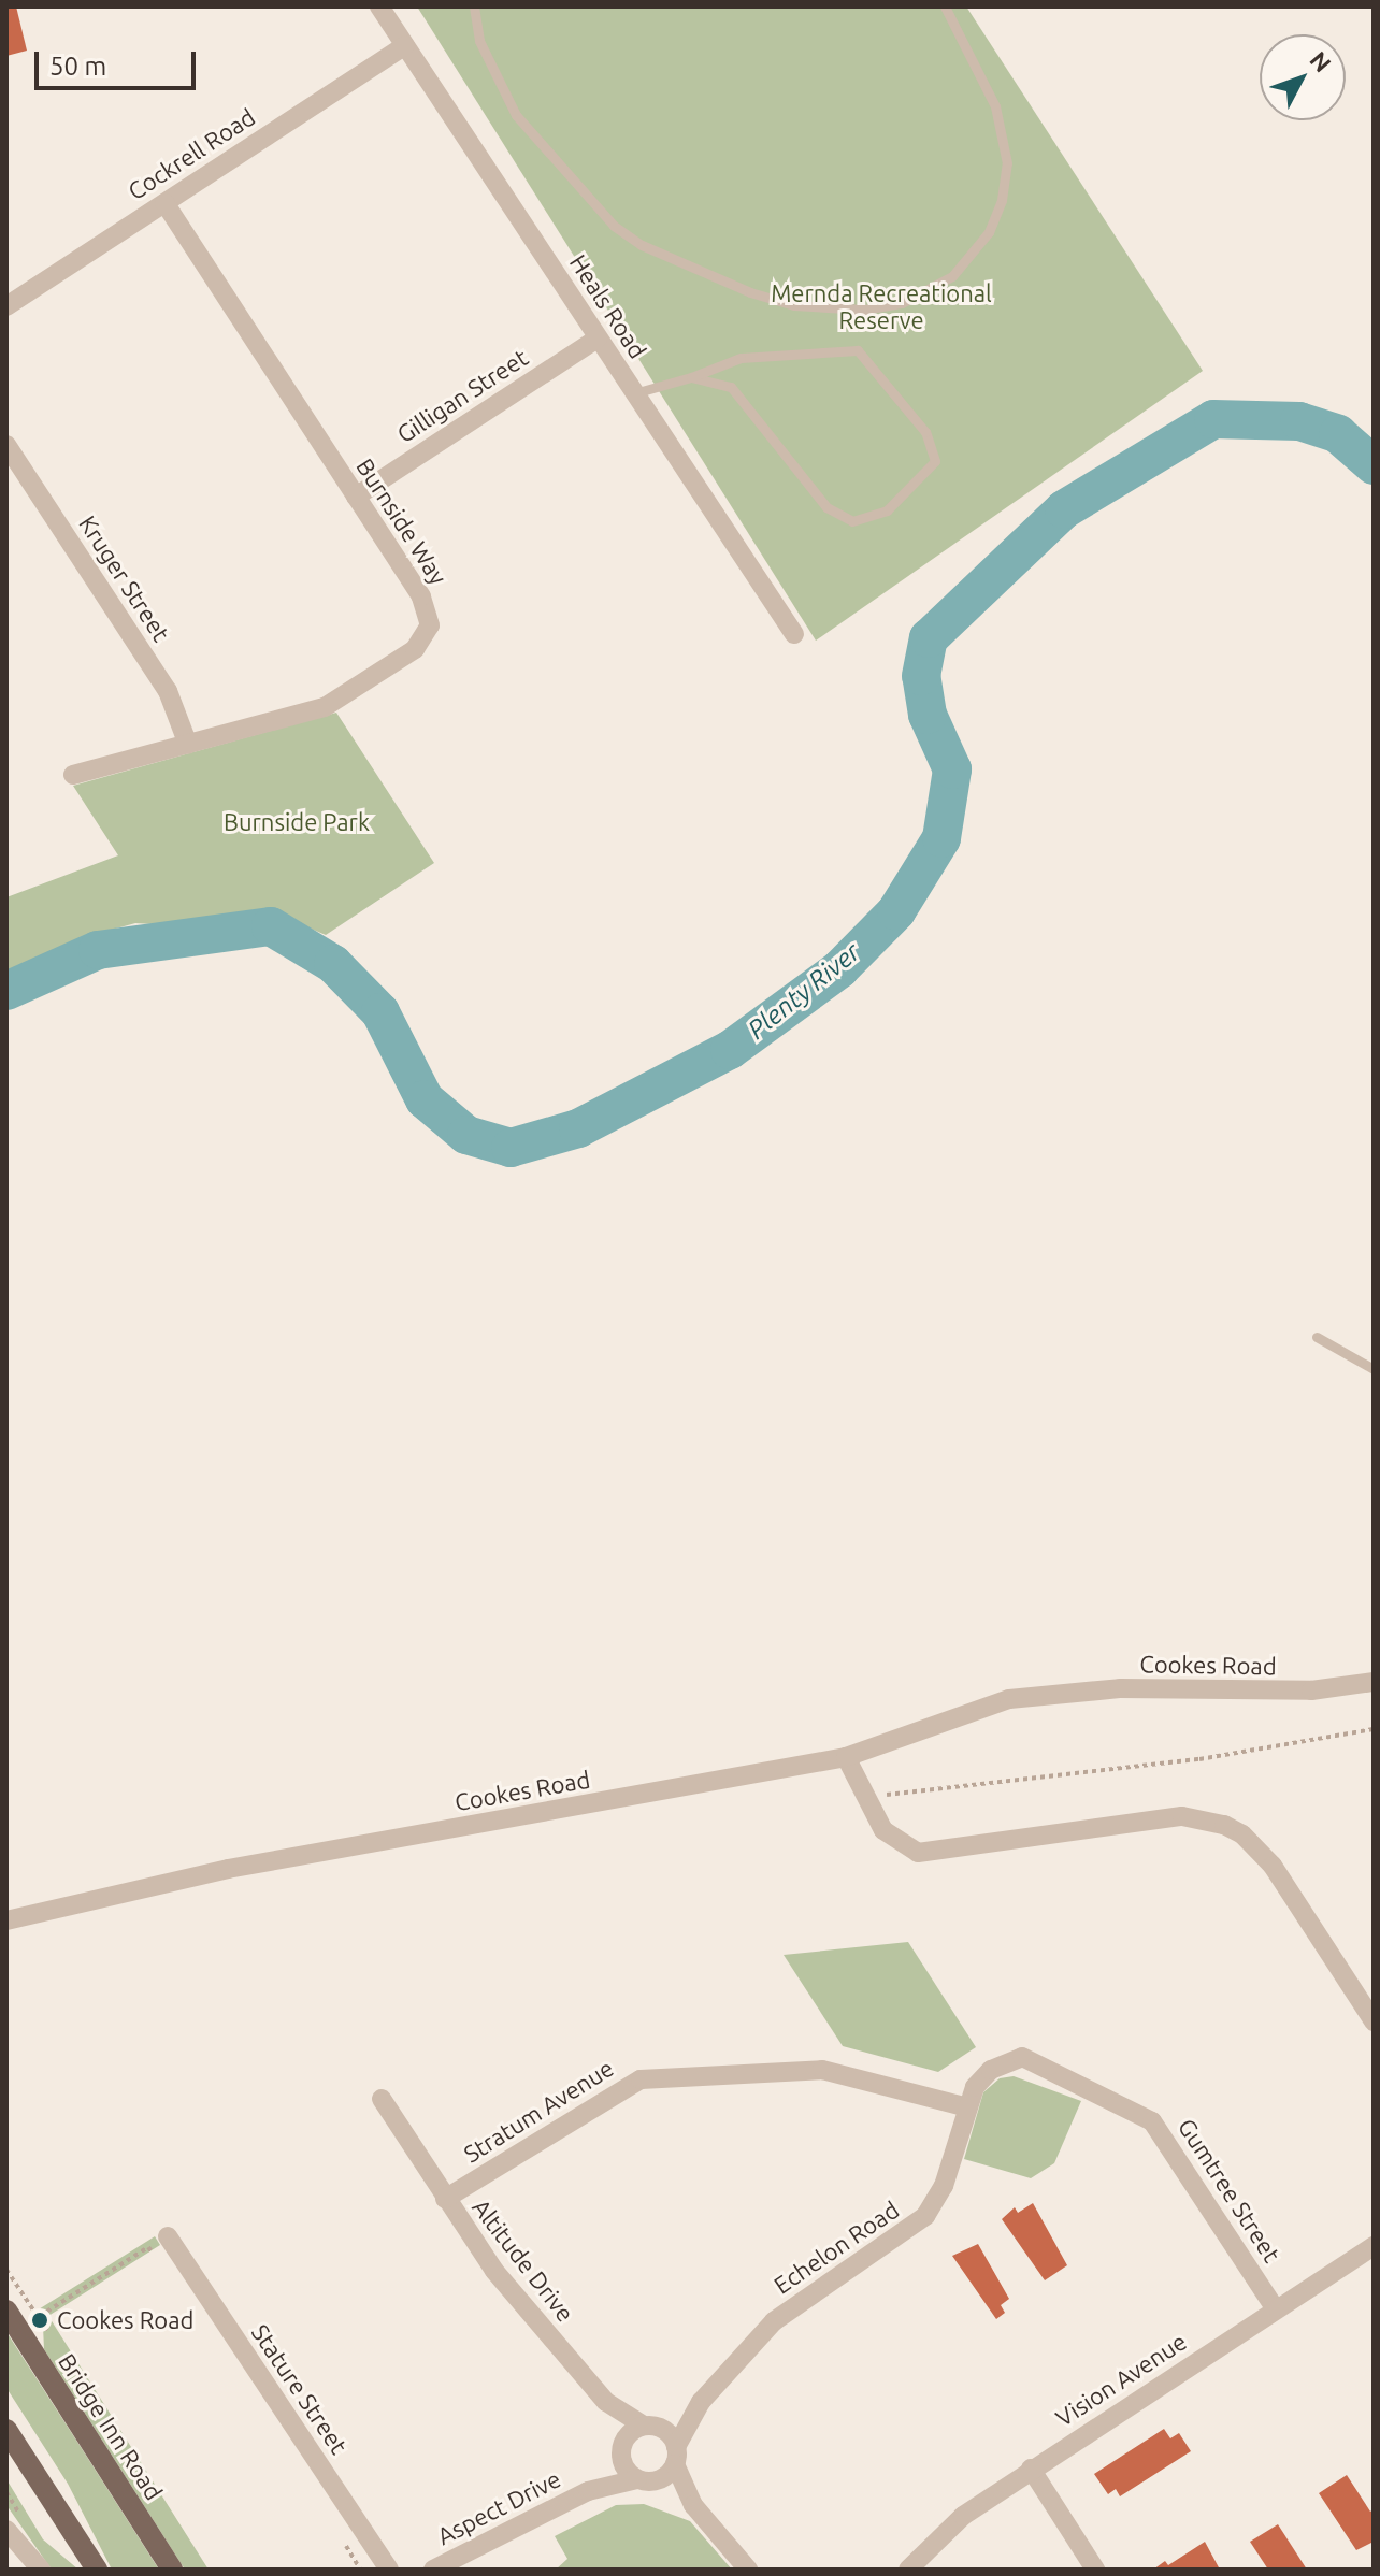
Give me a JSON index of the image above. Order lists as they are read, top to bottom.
{
  "streets": {
    "main road": ["Bridge Inn Road"],
    "street": [
      "Cockrell Road",
      "Heals Road",
      "Gilligan Street",
      "Burnside Way",
      "Kruger Street",
      "Cookes Road",
      "Stratum Avenue",
      "Gumtree Street",
      "Echelon Road",
      "Altitude Drive",
      "Vision Avenue",
      "Stature Street",
      "Aspect Drive"
    ]
  },
  "crossings": [
    ["Cockrell Road", "Heals Road"],
    ["Cockrell Road", "Burnside Way"],
    ["Heals Road", "Gilligan Street"],
    ["Gilligan Street", "Burnside Way"],
    ["Burnside Way", "Kruger Street"],
    ["Stratum Avenue", "Echelon Road"],
    ["Stratum Avenue", "Altitude Drive"],
    ["Gumtree Street", "Echelon Road"],
    ["Gumtree Street", "Vision Avenue"],
    ["Echelon Road", "Altitude Drive"],
    ["Echelon Road", "Aspect Drive"],
    ["Altitude Drive", "Aspect Drive"]
  ],
  "water": ["Plenty River"],
  "parks": ["Mernda Recreational Reserve", "Burnside Park"],
  "places": ["Cookes Road"],
  "scale_bar": "50 m",
  "north": "top right"
}
